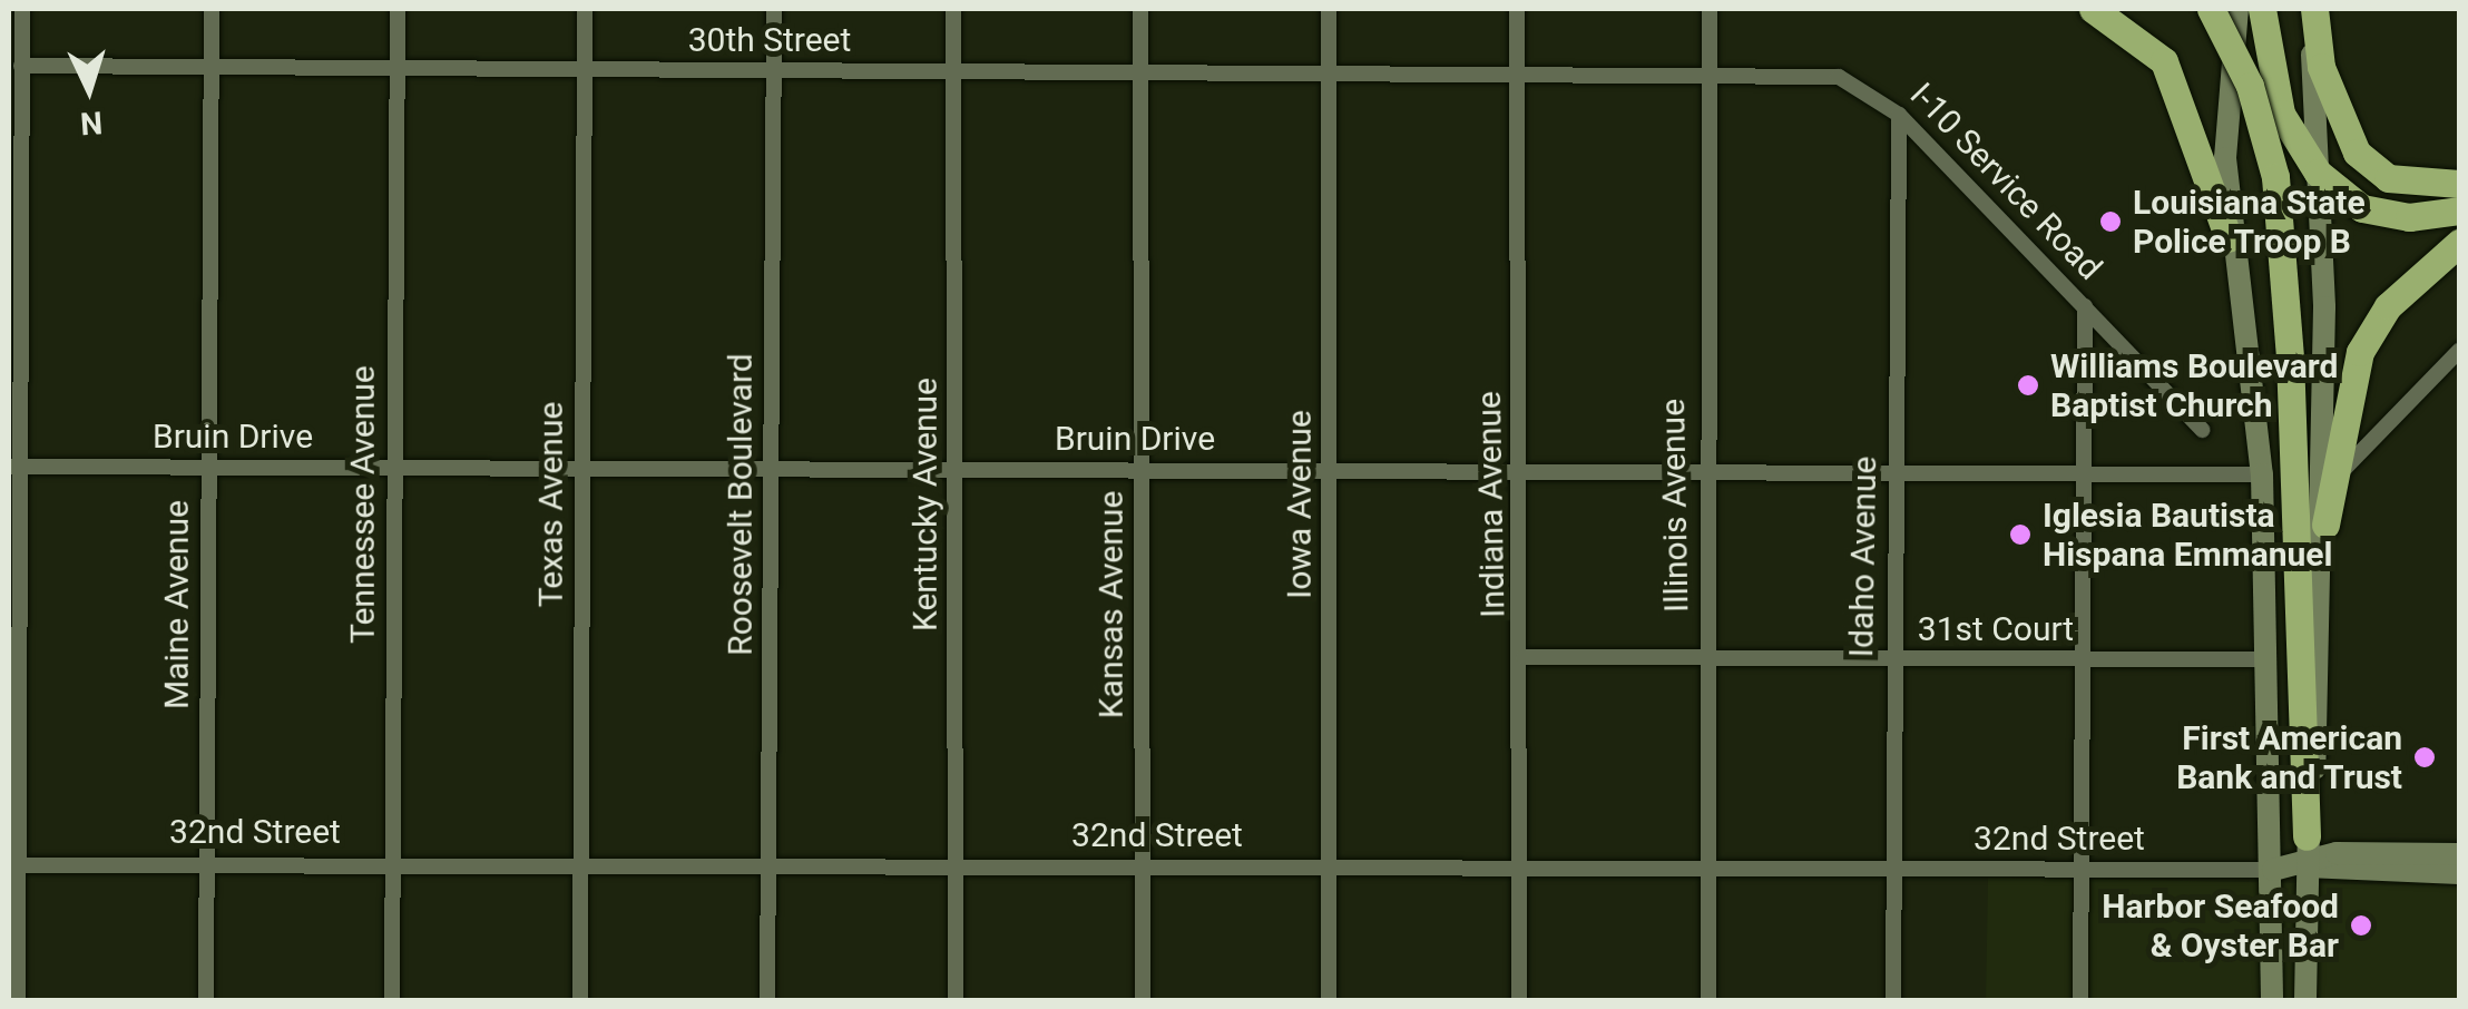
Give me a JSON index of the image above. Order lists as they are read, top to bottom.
{
  "streets": {
    "main road": ["32nd Street"],
    "street": [
      "30th Street",
      "I-10 Service Road",
      "Bruin Drive",
      "Tennessee Avenue",
      "Texas Avenue",
      "Roosevelt Boulevard",
      "Kentucky Avenue",
      "Iowa Avenue",
      "Indiana Avenue",
      "Illinois Avenue",
      "Idaho Avenue",
      "Maine Avenue",
      "Kansas Avenue",
      "31st Court"
    ]
  },
  "crossings": [
    ["30th Street", "I-10 Service Road"],
    ["30th Street", "Tennessee Avenue"],
    ["30th Street", "Texas Avenue"],
    ["30th Street", "Roosevelt Boulevard"],
    ["30th Street", "Kentucky Avenue"],
    ["30th Street", "Iowa Avenue"],
    ["30th Street", "Indiana Avenue"],
    ["30th Street", "Maine Avenue"],
    ["30th Street", "Kansas Avenue"],
    ["I-10 Service Road", "Indiana Avenue"],
    ["I-10 Service Road", "Illinois Avenue"],
    ["I-10 Service Road", "Idaho Avenue"],
    ["Bruin Drive", "Tennessee Avenue"],
    ["Bruin Drive", "Texas Avenue"],
    ["Bruin Drive", "Roosevelt Boulevard"],
    ["Bruin Drive", "Kentucky Avenue"],
    ["Bruin Drive", "Iowa Avenue"],
    ["Bruin Drive", "Indiana Avenue"],
    ["Bruin Drive", "Illinois Avenue"],
    ["Bruin Drive", "Idaho Avenue"],
    ["Bruin Drive", "Maine Avenue"],
    ["Bruin Drive", "Kansas Avenue"],
    ["Tennessee Avenue", "32nd Street"],
    ["Texas Avenue", "32nd Street"],
    ["Roosevelt Boulevard", "32nd Street"],
    ["Kentucky Avenue", "32nd Street"],
    ["Iowa Avenue", "32nd Street"],
    ["Indiana Avenue", "31st Court"],
    ["Indiana Avenue", "32nd Street"],
    ["Illinois Avenue", "31st Court"],
    ["Illinois Avenue", "32nd Street"],
    ["Idaho Avenue", "31st Court"],
    ["Idaho Avenue", "32nd Street"],
    ["Maine Avenue", "32nd Street"],
    ["Kansas Avenue", "32nd Street"]
  ],
  "places": [
    "Louisiana State Police Troop B",
    "Williams Boulevard Baptist Church",
    "Iglesia Bautista Hispana Emmanuel",
    "First American Bank and Trust",
    "Harbor Seafood & Oyster Bar"
  ],
  "north": "bottom"
}
